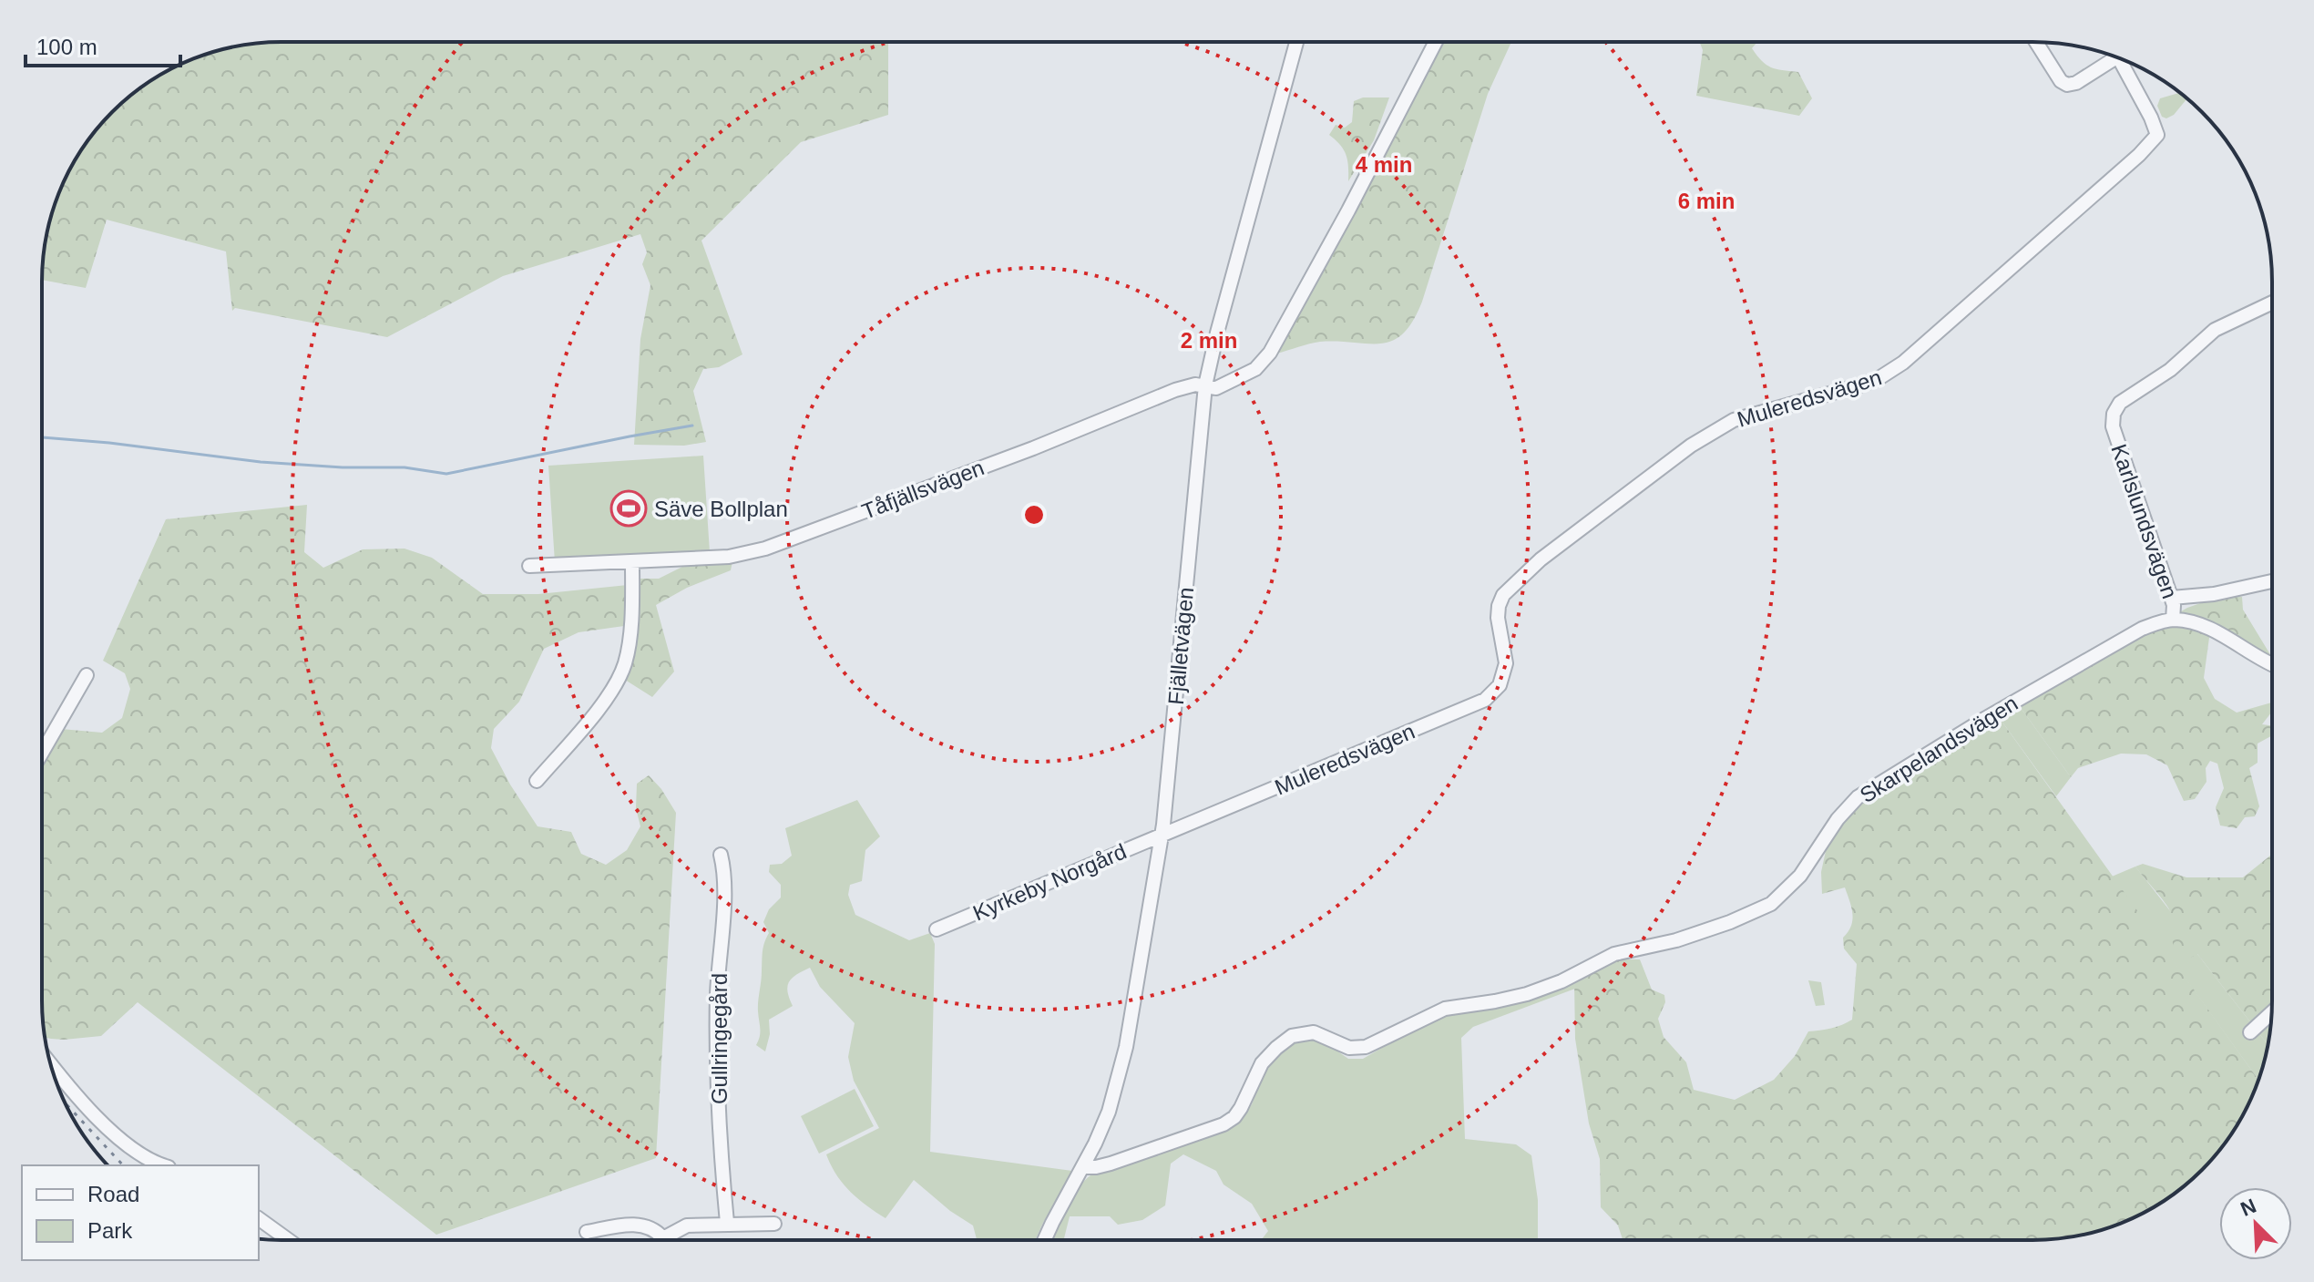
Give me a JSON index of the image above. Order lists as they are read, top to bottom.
{
  "streets": {
    "street": [
      "Muleredsvägen",
      "Tåfjällsvägen",
      "Karlslundsvägen",
      "Fjälletvägen",
      "Skarpelandsvägen",
      "Kyrkeby Norgård",
      "Gullringegård"
    ]
  },
  "crossings": [
    ["Muleredsvägen", "Fjälletvägen"],
    ["Muleredsvägen", "Kyrkeby Norgård"],
    ["Tåfjällsvägen", "Fjälletvägen"],
    ["Karlslundsvägen", "Skarpelandsvägen"],
    ["Fjälletvägen", "Skarpelandsvägen"],
    ["Fjälletvägen", "Kyrkeby Norgård"]
  ],
  "places": {
    "sports": ["Säve Bollplan"]
  },
  "legend": ["Road", "Park"],
  "scale_bar": "100 m",
  "north": "top left",
  "rings": ["4 min", "6 min", "2 min"]
}
